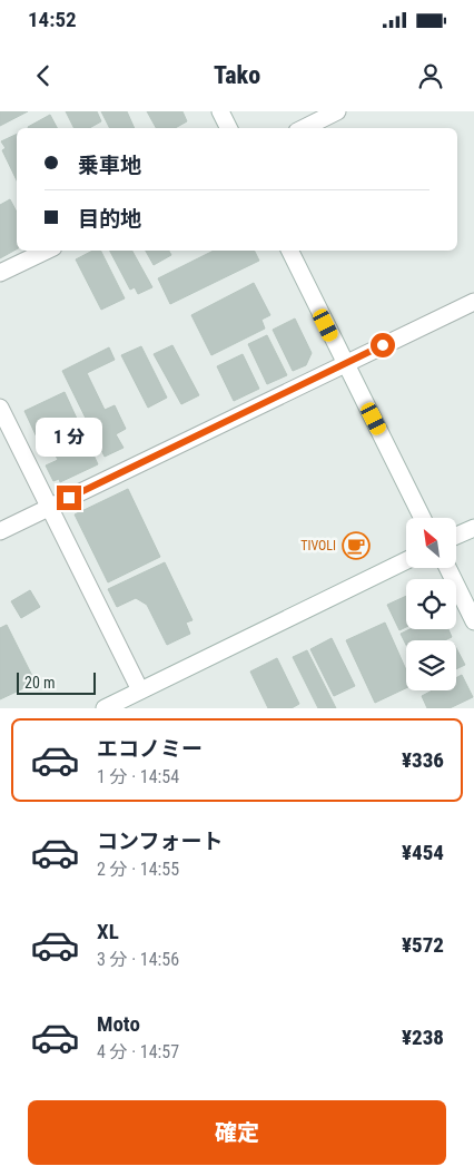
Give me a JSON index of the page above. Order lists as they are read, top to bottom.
{
  "places": {
    "cafe": ["TIVOLI"]
  },
  "scale_bar": "20 m",
  "north": "top left",
  "page": {
    "status": "14:52",
    "header": "Tako",
    "banner": ["乗車地", "目的地"],
    "bubble": "1 分",
    "scale": "20 m",
    "list": [
      {
        "name": "エコノミー",
        "note": "1 分 · 14:54",
        "value": "¥336"
      },
      {
        "name": "コンフォート",
        "note": "2 分 · 14:55",
        "value": "¥454"
      },
      {
        "name": "XL",
        "note": "3 分 · 14:56",
        "value": "¥572"
      },
      {
        "name": "Moto",
        "note": "4 分 · 14:57",
        "value": "¥238"
      }
    ],
    "buttons": "確定"
  }
}
